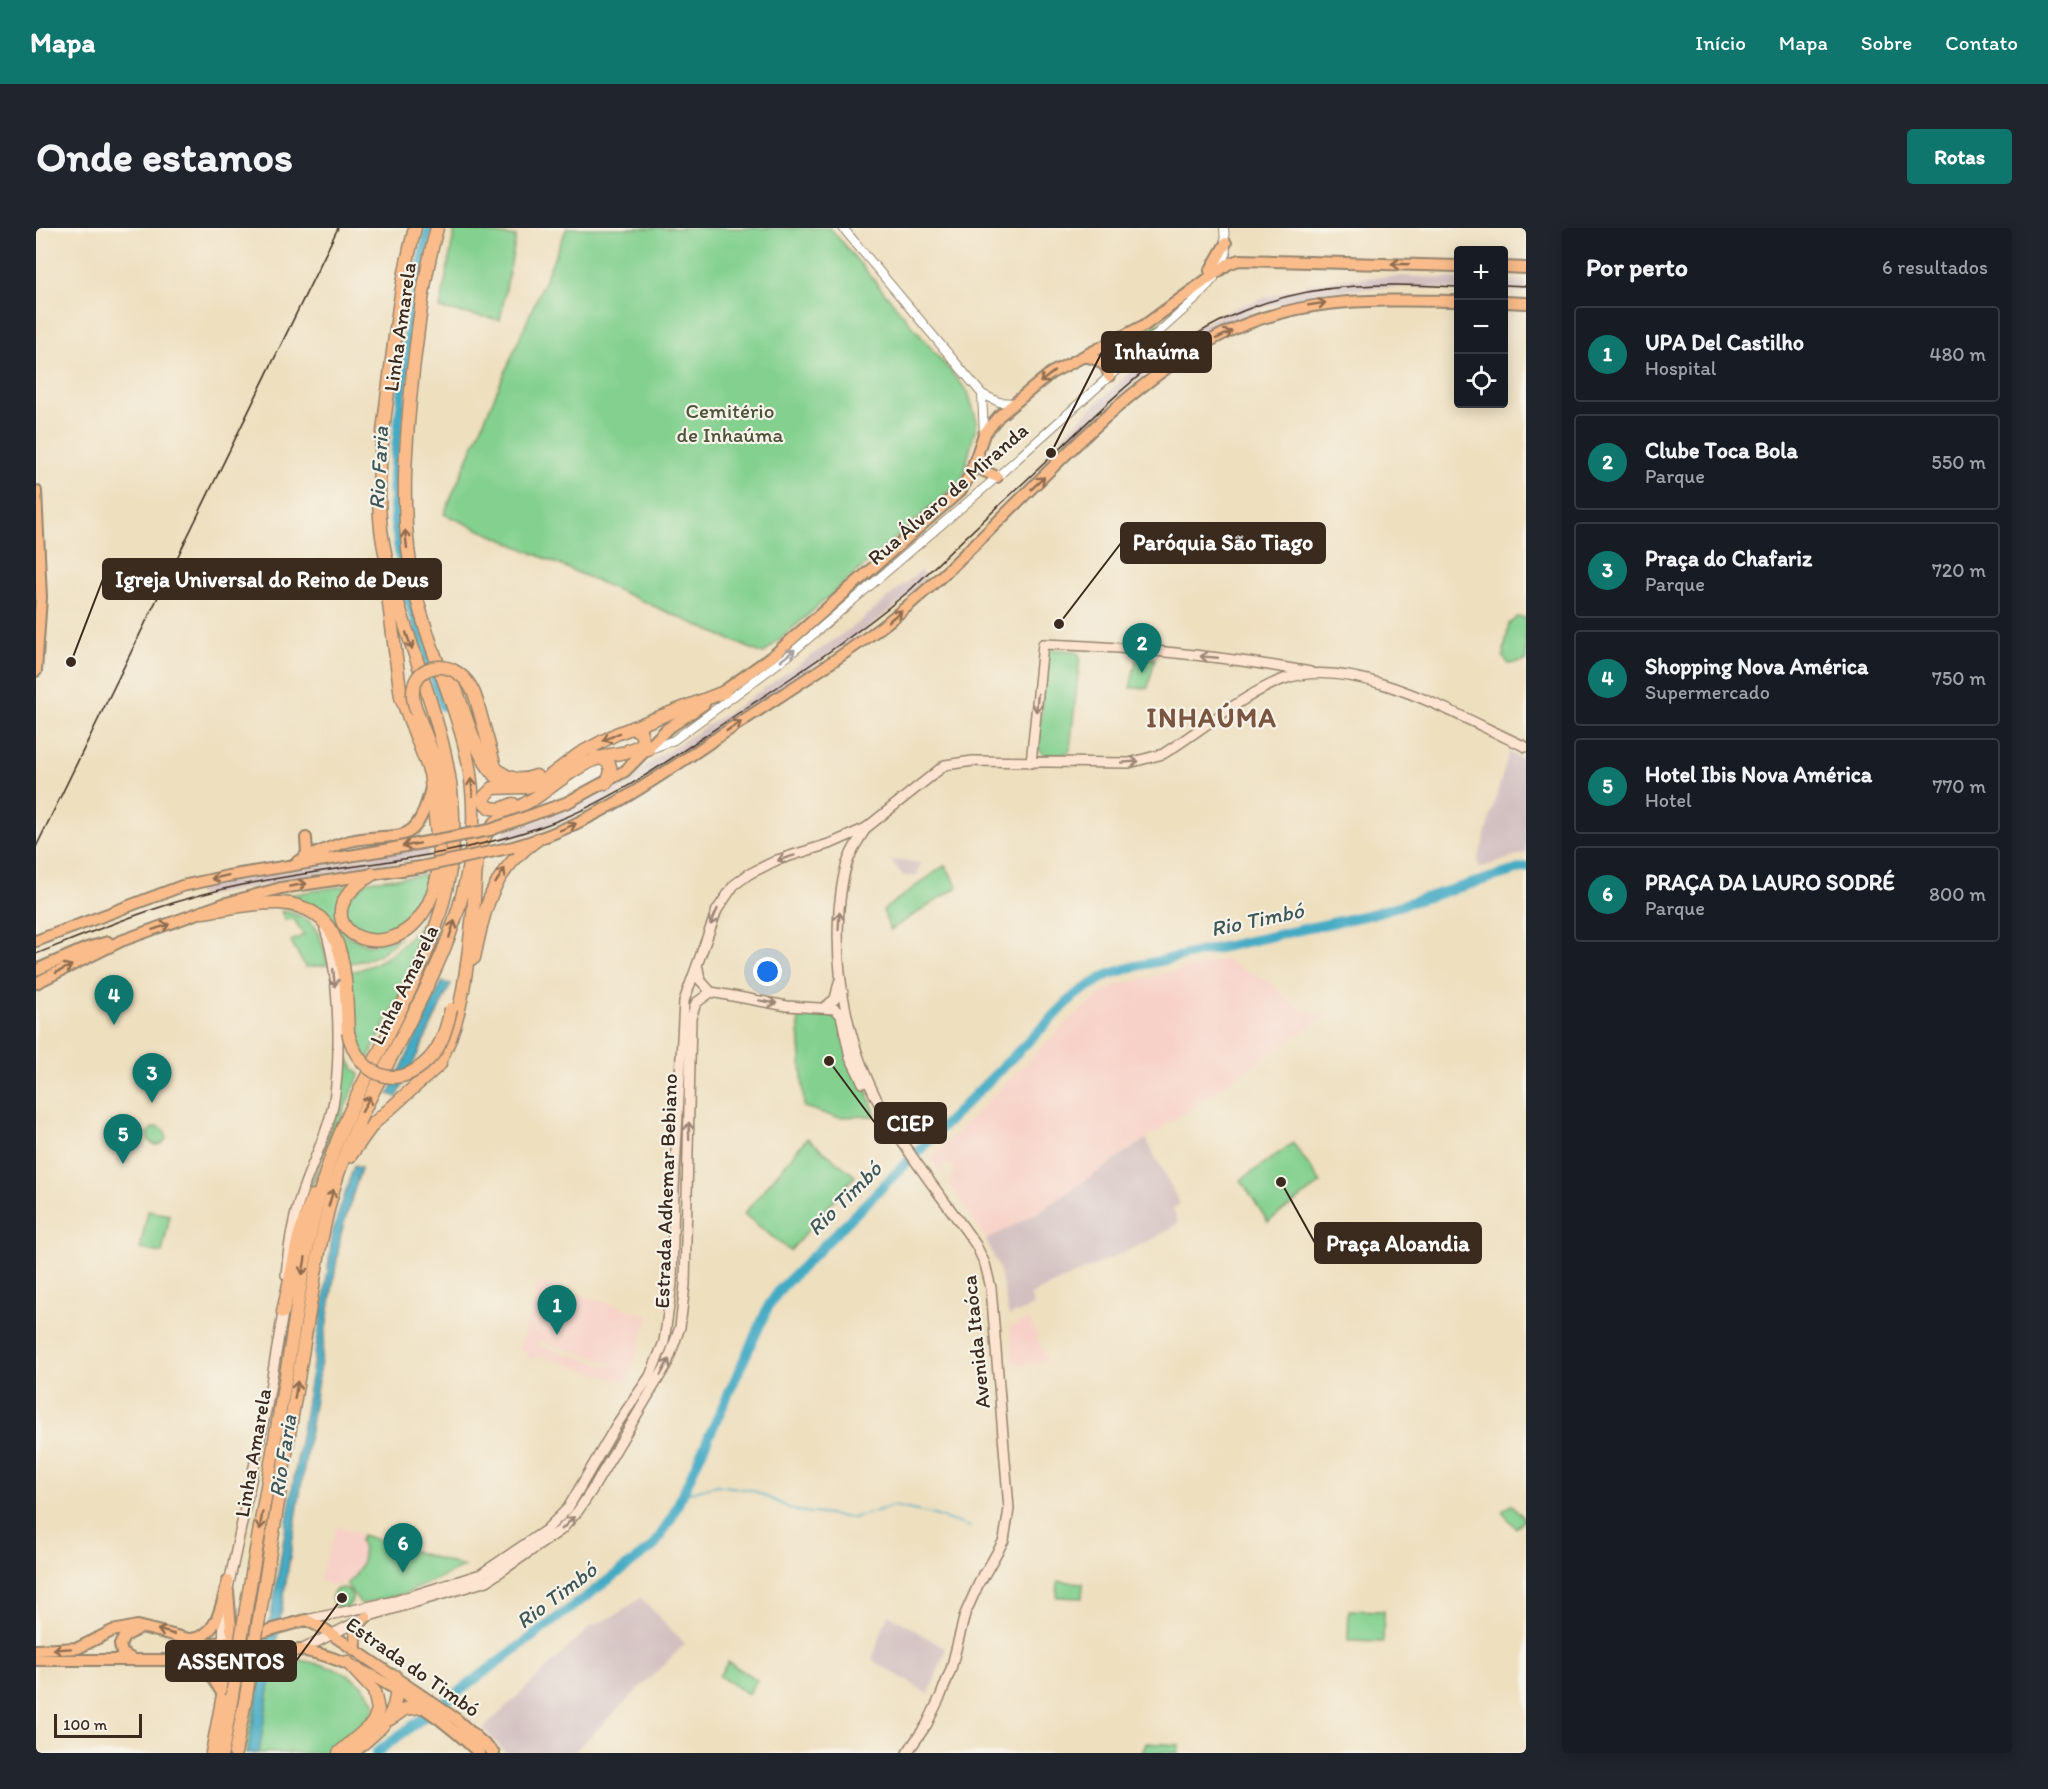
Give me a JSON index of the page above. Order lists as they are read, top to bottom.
{
  "streets": {
    "highway": ["Linha Amarela"],
    "main road": ["Estrada Adhemar Bebiano", "Avenida Itaóca", "Estrada do Timbó"],
    "street": ["Rua Álvaro de Miranda"]
  },
  "crossings": [
    ["Linha Amarela", "Estrada Adhemar Bebiano"],
    ["Estrada Adhemar Bebiano", "Avenida Itaóca"],
    ["Estrada Adhemar Bebiano", "Estrada do Timbó"]
  ],
  "one_way": ["Rua Álvaro de Miranda"],
  "districts": ["INHAÚMA"],
  "water": ["Rio Faria", "Rio Timbó"],
  "parks": ["Cemitério de Inhaúma"],
  "places": [
    "Inhaúma",
    "Paróquia São Tiago",
    "Igreja Universal do Reino de Deus",
    "CIEP",
    "Praça Aloandia",
    "ASSENTOS"
  ],
  "scale_bar": "100 m",
  "page": {
    "header": "Mapa",
    "nav": [
      "Início",
      "Mapa",
      "Sobre",
      "Contato"
    ],
    "buttons": "Rotas",
    "title": "Onde estamos",
    "heading": ["Por perto", "6 resultados"],
    "map_buttons": ["+", "−"],
    "list": [
      {
        "mark": "1",
        "name": "UPA Del Castilho",
        "note": "Hospital",
        "value": "480 m"
      },
      {
        "mark": "2",
        "name": "Clube Toca Bola",
        "note": "Parque",
        "value": "550 m"
      },
      {
        "mark": "3",
        "name": "Praça do Chafariz",
        "note": "Parque",
        "value": "720 m"
      },
      {
        "mark": "4",
        "name": "Shopping Nova América",
        "note": "Supermercado",
        "value": "750 m"
      },
      {
        "mark": "5",
        "name": "Hotel Ibis Nova América",
        "note": "Hotel",
        "value": "770 m"
      },
      {
        "mark": "6",
        "name": "PRAÇA DA LAURO SODRÉ",
        "note": "Parque",
        "value": "800 m"
      }
    ],
    "pins": [
      "2",
      "4",
      "3",
      "5",
      "1",
      "6"
    ],
    "scale": "100 m"
  }
}
